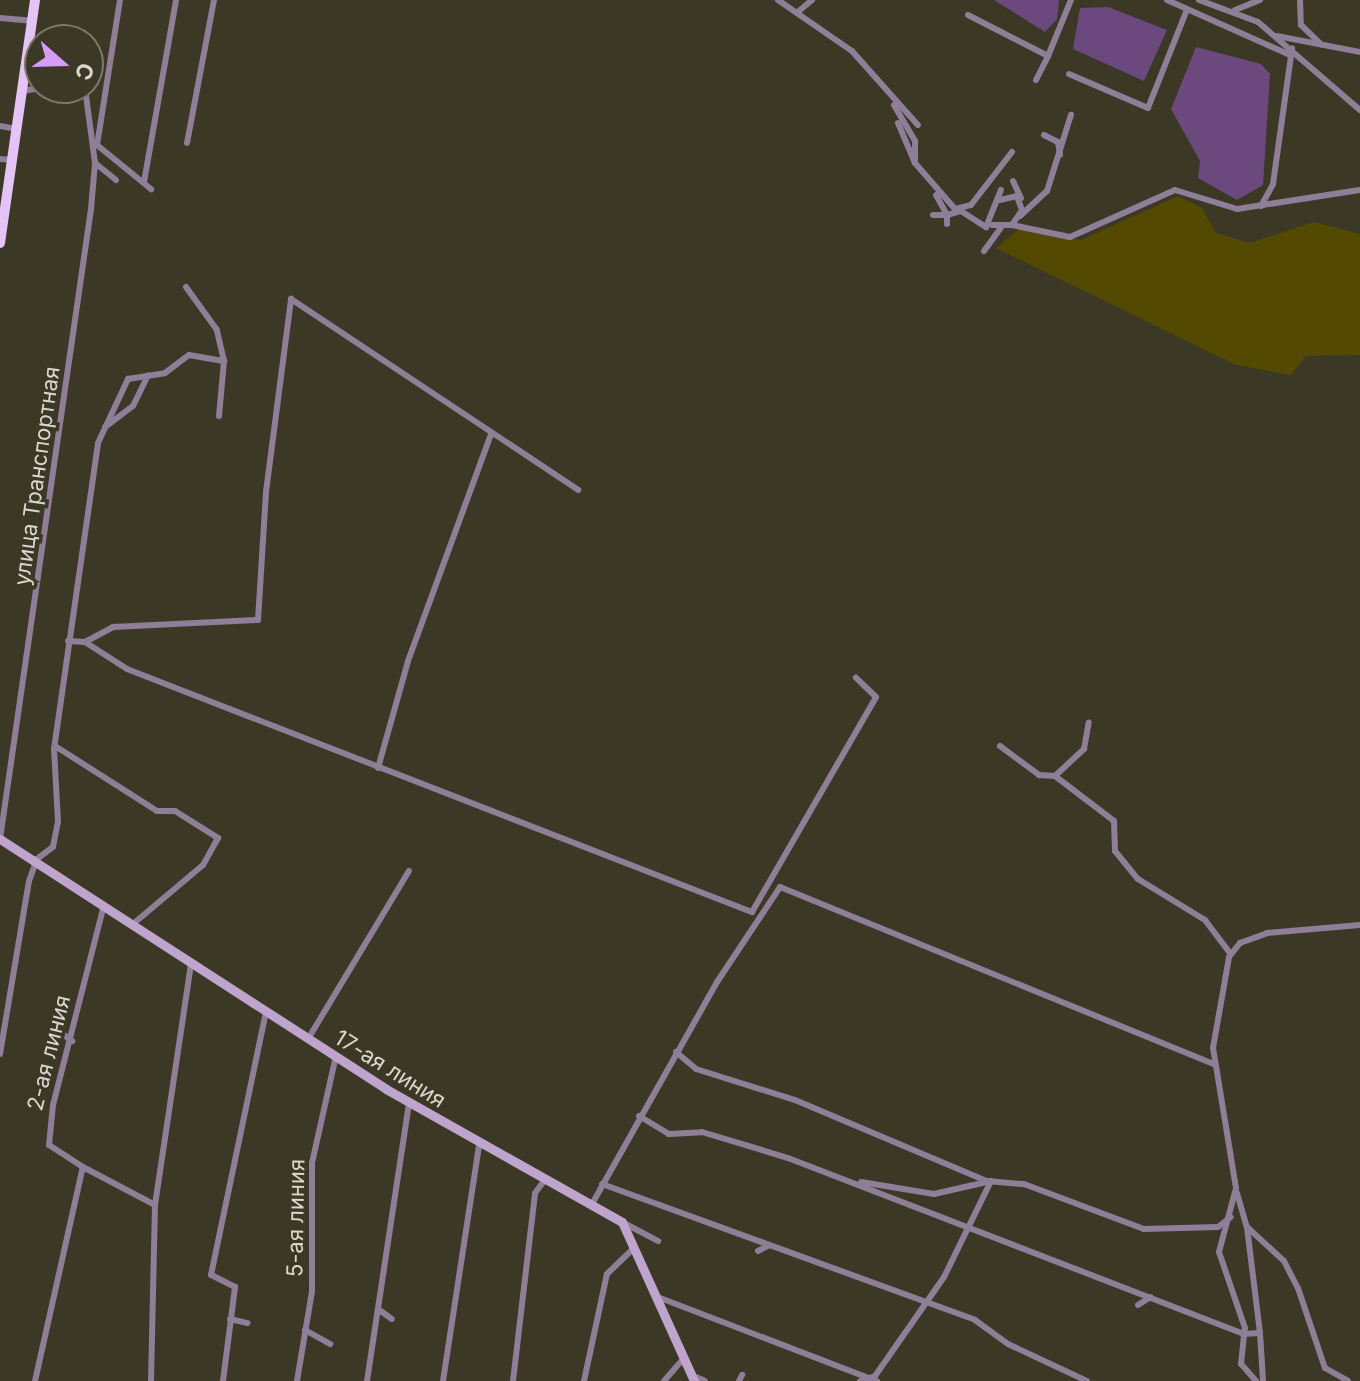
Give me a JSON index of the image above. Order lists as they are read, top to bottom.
{
  "streets": {
    "street": [
      "улица Транспортная",
      "2-ая линия",
      "17-ая линия",
      "5-ая линия"
    ]
  },
  "crossings": [
    ["улица Транспортная", "17-ая линия"],
    ["2-ая линия", "17-ая линия"],
    ["17-ая линия", "5-ая линия"]
  ],
  "north": "right"
}
